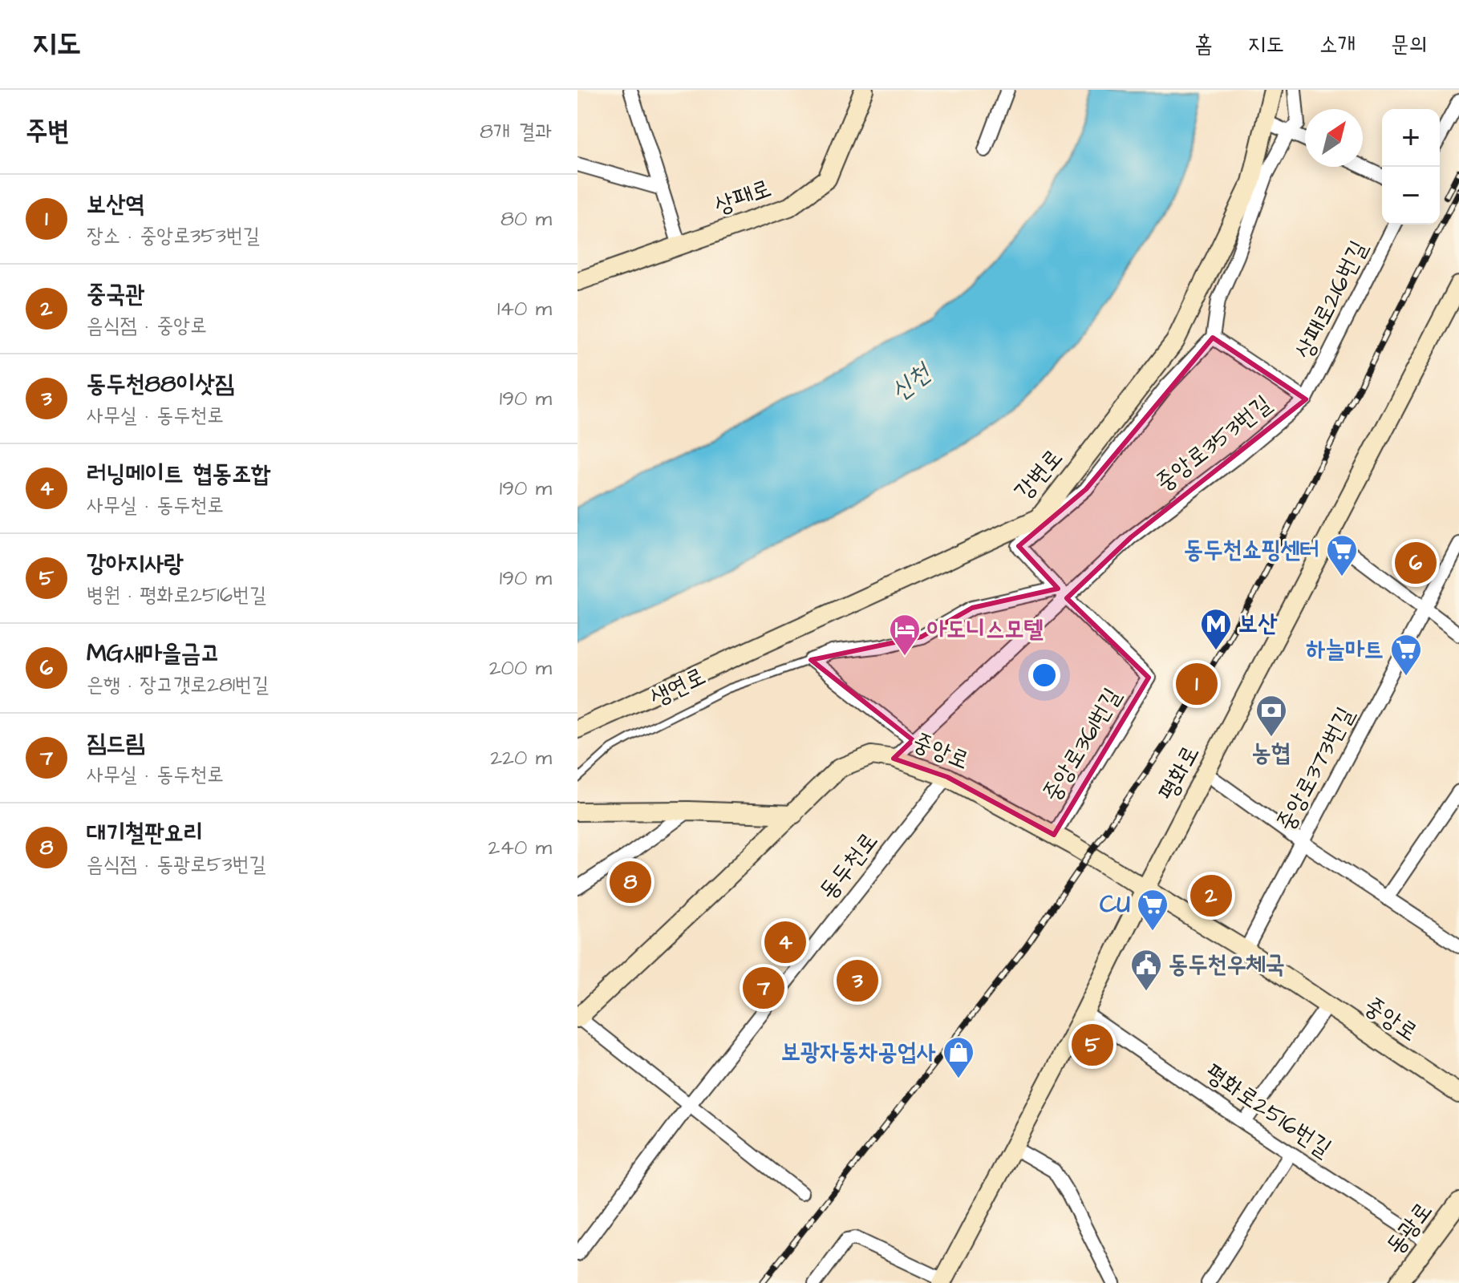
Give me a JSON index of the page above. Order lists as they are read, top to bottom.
{
  "streets": {
    "main road": [
      "상패로",
      "강변로",
      "중앙로",
      "평화로",
      "동광로"
    ],
    "street": [
      "상패로216번길",
      "중앙로353번길",
      "중앙로361번길",
      "중앙로373번길",
      "동두천로",
      "평화로2516번길"
    ],
    "lane": ["생연로"]
  },
  "crossings": [
    ["상패로216번길", "중앙로353번길"],
    ["중앙로353번길", "중앙로361번길"],
    ["중앙로353번길", "중앙로"],
    ["생연로", "중앙로"],
    ["중앙로361번길", "중앙로"],
    ["중앙로", "중앙로373번길"],
    ["중앙로", "평화로"],
    ["중앙로", "동두천로"],
    ["중앙로", "평화로2516번길"],
    ["평화로", "평화로2516번길"],
    ["평화로2516번길", "동광로"]
  ],
  "water": ["신천"],
  "places": {
    "supermarket": ["동두천쇼핑센터", "하늘마트", "CU"],
    "metro station": ["보산"],
    "hotel": ["아도니스모텔"],
    "bank": ["농협"],
    "public building": ["동두천우체국"],
    "shop": ["보광자동차공업사"]
  },
  "north": "top right",
  "page": {
    "header": "지도",
    "nav": [
      "홈",
      "지도",
      "소개",
      "문의"
    ],
    "heading": ["주변", "8개 결과"],
    "map_buttons": ["+", "−"],
    "list": [
      {
        "mark": "1",
        "name": "보산역",
        "note": "장소 · 중앙로353번길",
        "value": "80 m"
      },
      {
        "mark": "2",
        "name": "중국관",
        "note": "음식점 · 중앙로",
        "value": "140 m"
      },
      {
        "mark": "3",
        "name": "동두천88이삿짐",
        "note": "사무실 · 동두천로",
        "value": "190 m"
      },
      {
        "mark": "4",
        "name": "러닝메이트 협동조합",
        "note": "사무실 · 동두천로",
        "value": "190 m"
      },
      {
        "mark": "5",
        "name": "강아지사랑",
        "note": "병원 · 평화로2516번길",
        "value": "190 m"
      },
      {
        "mark": "6",
        "name": "MG새마을금고",
        "note": "은행 · 장고갯로281번길",
        "value": "200 m"
      },
      {
        "mark": "7",
        "name": "짐드림",
        "note": "사무실 · 동두천로",
        "value": "220 m"
      },
      {
        "mark": "8",
        "name": "대기철판요리",
        "note": "음식점 · 동광로53번길",
        "value": "240 m"
      }
    ],
    "pins": [
      "6",
      "1",
      "8",
      "2",
      "4",
      "3",
      "7",
      "5"
    ]
  }
}
